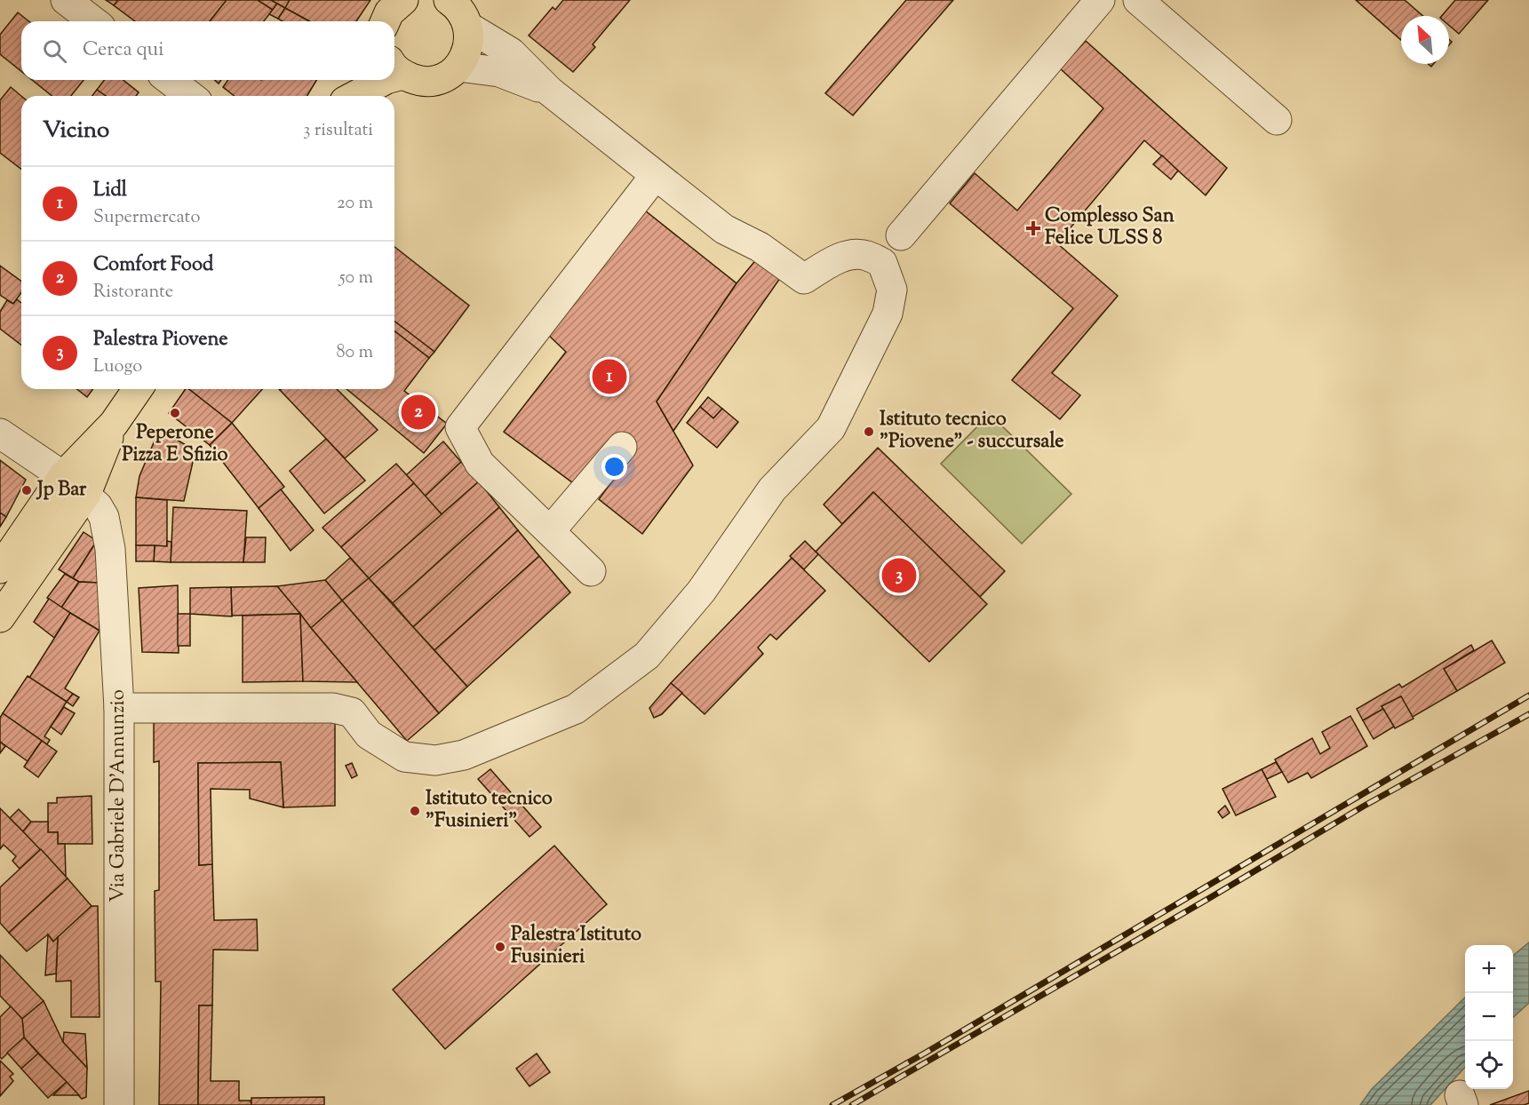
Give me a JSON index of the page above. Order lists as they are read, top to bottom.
{
  "streets": {
    "street": ["Via Gabriele D'Annunzio"]
  },
  "places": {
    "health": ["Complesso San Felice ULSS 8"],
    "other": [
      "Peperone Pizza E Sfizio",
      "Istituto tecnico \"Piovene\" - succursale",
      "Jp Bar",
      "Istituto tecnico \"Fusinieri\"",
      "Palestra Istituto Fusinieri"
    ]
  },
  "north": "top left",
  "page": {
    "search": "Cerca qui",
    "heading": ["Vicino", "3 risultati"],
    "list": [
      {
        "mark": "1",
        "name": "Lidl",
        "note": "Supermercato",
        "value": "20 m"
      },
      {
        "mark": "2",
        "name": "Comfort Food",
        "note": "Ristorante",
        "value": "50 m"
      },
      {
        "mark": "3",
        "name": "Palestra Piovene",
        "note": "Luogo",
        "value": "80 m"
      }
    ],
    "pins": ["1", "2", "3"],
    "map_buttons": ["+", "−"]
  }
}
